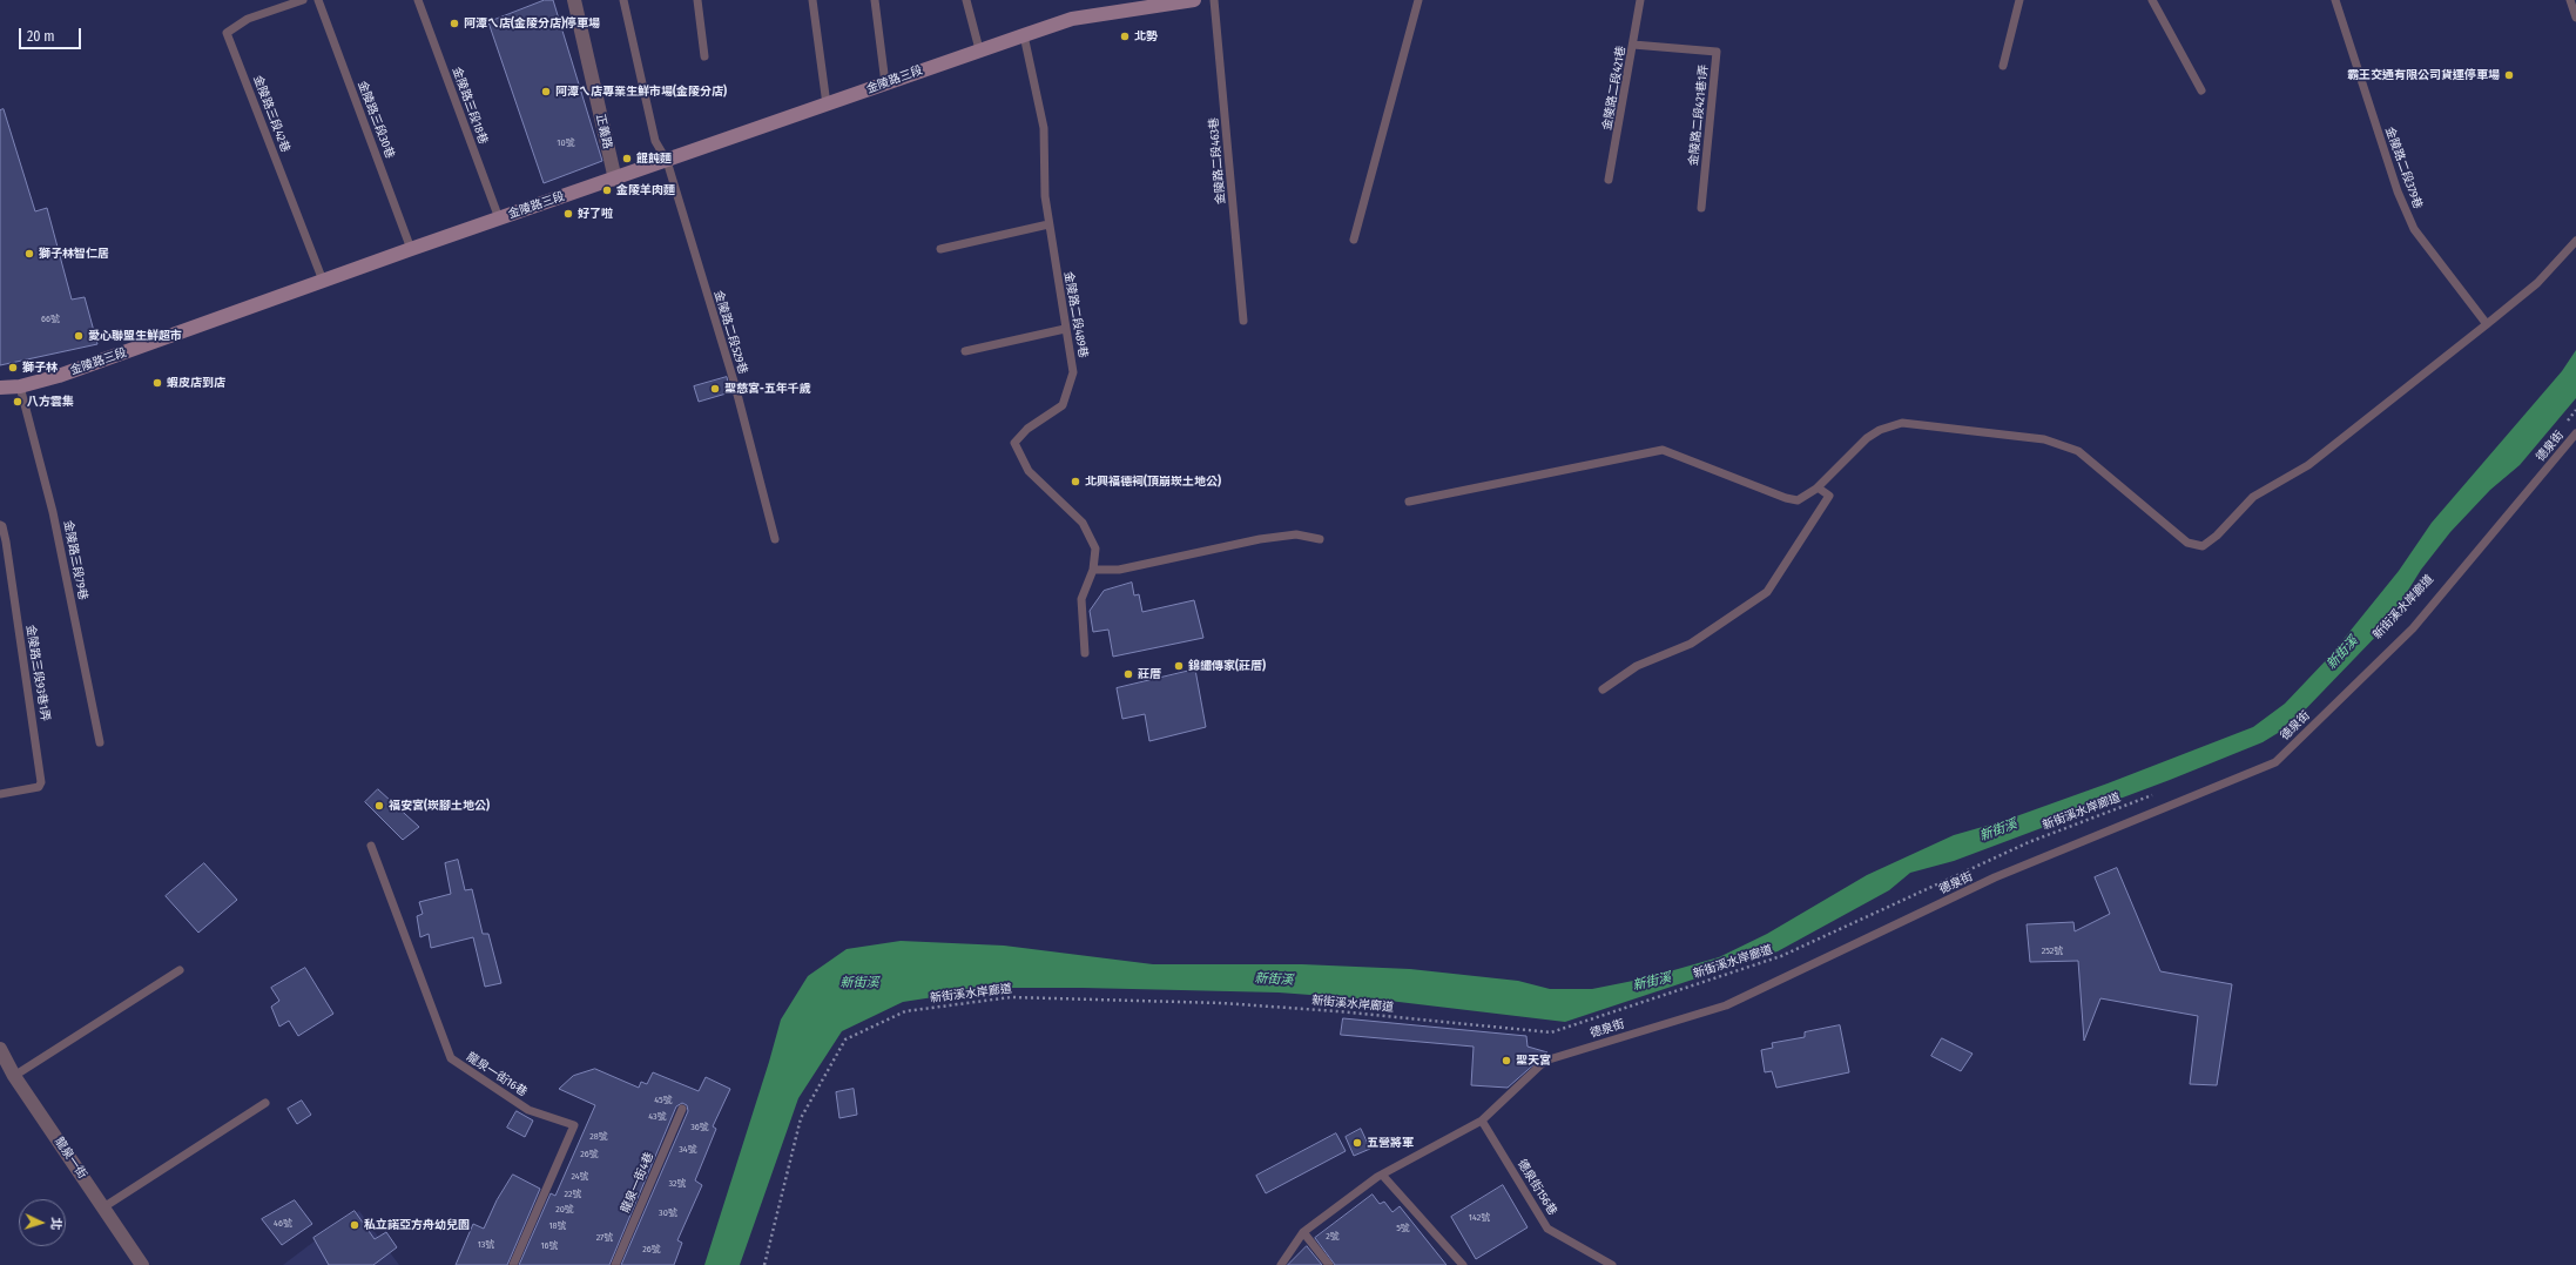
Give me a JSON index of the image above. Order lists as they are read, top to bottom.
{
  "streets": {
    "main road": ["金陵路三段"],
    "street": ["正義路", "龍泉一街"],
    "lane": [
      "金陵路二段421巷",
      "金陵路三段18巷",
      "金陵路三段42巷",
      "金陵路二段421巷1弄",
      "金陵路三段30巷",
      "金陵路二段463巷",
      "金陵路二段379巷",
      "金陵路二段489巷",
      "金陵路二段529巷",
      "德泉街",
      "金陵路三段79巷",
      "金陵路三段93巷1弄",
      "龍泉一街16巷",
      "龍泉一街4巷",
      "德泉街156巷"
    ],
    "path": ["新街溪水岸廊道"]
  },
  "crossings": [
    ["金陵路三段", "金陵路三段18巷"],
    ["金陵路三段", "金陵路三段42巷"],
    ["金陵路三段", "金陵路三段30巷"],
    ["金陵路三段", "正義路"],
    ["金陵路三段", "金陵路二段489巷"],
    ["金陵路三段", "金陵路二段529巷"],
    ["金陵路三段", "金陵路三段79巷"],
    ["金陵路二段421巷", "金陵路二段421巷1弄"],
    ["德泉街", "德泉街156巷"]
  ],
  "water": ["新街溪"],
  "places": [
    "阿潭ㄟ店(金陵分店)停車場",
    "北勢",
    "霸王交通有限公司貨運停車場",
    "阿潭ㄟ店專業生鮮市場(金陵分店)",
    "餛飩麵",
    "金陵羊肉麵",
    "好了啦",
    "獅子林智仁居",
    "愛心聯盟生鮮超市",
    "獅子林",
    "蝦皮店到店",
    "聖慈宮-五年千歲",
    "八方雲集",
    "北興福德祠(頂崩崁土地公)",
    "錦繡傳家(莊厝)",
    "莊厝",
    "福安宮(崁腳土地公)",
    "聖天宮",
    "五營將軍",
    "私立諾亞方舟幼兒園"
  ],
  "house_numbers": [
    "10號",
    "66號",
    "252號",
    "45號",
    "43號",
    "36號",
    "28號",
    "34號",
    "26號",
    "24號",
    "32號",
    "22號",
    "20號",
    "30號",
    "142號",
    "46號",
    "18號",
    "5號",
    "2號",
    "27號",
    "13號",
    "16號",
    "26號"
  ],
  "scale_bar": "20 m",
  "north": "right"
}
